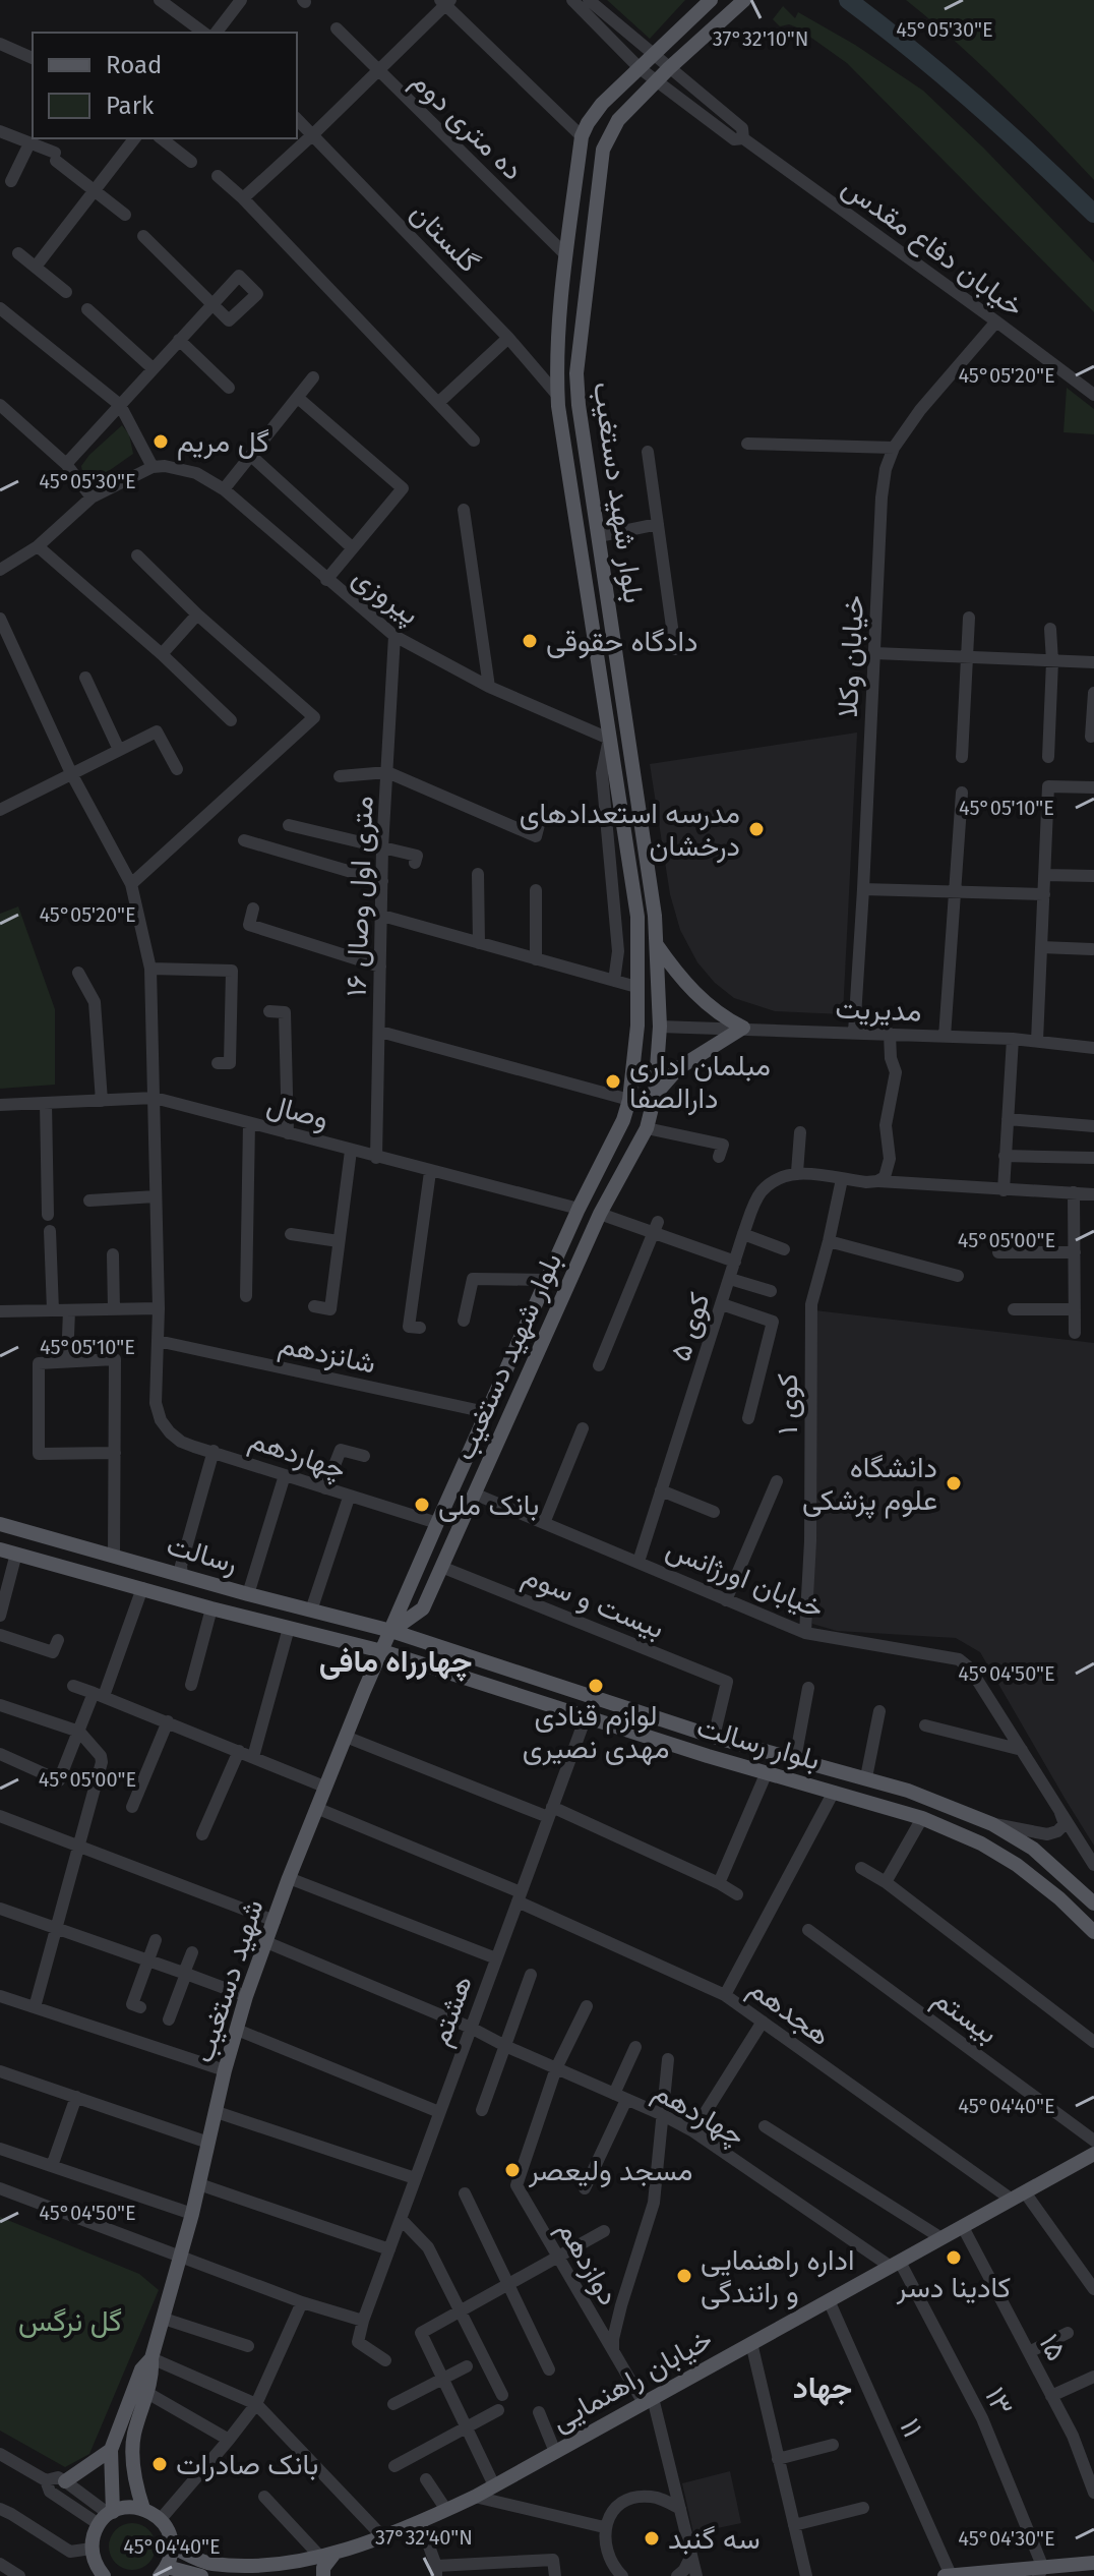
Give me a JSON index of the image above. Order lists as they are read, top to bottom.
{
  "streets": {
    "main road": [
      "بلوار شهید دستغیب",
      "رسالت",
      "بلوار رسالت",
      "شهید دستغیب",
      "خیابان راهنمایی"
    ],
    "street": [
      "ده متری دوم",
      "گلستان",
      "خیابان دفاع مقدس",
      "پیروزی",
      "خیابان وکلا",
      "۱۶ متری اول وصال",
      "مدیریت",
      "وصال",
      "کوی ۵",
      "شانزدهم",
      "کوی ۱",
      "چهاردهم",
      "خیابان اورژانس",
      "بیست و سوم",
      "هشتم",
      "هجدهم",
      "بیستم",
      "دوازدهم",
      "۱۵",
      "۱۳",
      "۱۱"
    ]
  },
  "crossings": [
    ["ده متری دوم", "بلوار شهید دستغیب"],
    ["گلستان", "بلوار شهید دستغیب"],
    ["خیابان دفاع مقدس", "بلوار شهید دستغیب"],
    ["خیابان دفاع مقدس", "خیابان وکلا"],
    ["بلوار شهید دستغیب", "پیروزی"],
    ["بلوار شهید دستغیب", "مدیریت"],
    ["بلوار شهید دستغیب", "وصال"],
    ["بلوار شهید دستغیب", "شانزدهم"],
    ["بلوار شهید دستغیب", "چهاردهم"],
    ["بلوار شهید دستغیب", "رسالت"],
    ["بلوار شهید دستغیب", "خیابان اورژانس"],
    ["بلوار شهید دستغیب", "بیست و سوم"],
    ["بلوار شهید دستغیب", "بلوار رسالت"],
    ["بلوار شهید دستغیب", "شهید دستغیب"],
    ["پیروزی", "۱۶ متری اول وصال"],
    ["خیابان وکلا", "مدیریت"],
    ["۱۶ متری اول وصال", "وصال"],
    ["کوی ۵", "خیابان اورژانس"],
    ["شانزدهم", "چهاردهم"],
    ["کوی ۱", "خیابان اورژانس"],
    ["چهاردهم", "شهید دستغیب"],
    ["چهاردهم", "هشتم"],
    ["چهاردهم", "دوازدهم"],
    ["چهاردهم", "خیابان راهنمایی"],
    ["چهاردهم", "۱۳"],
    ["رسالت", "بلوار رسالت"],
    ["رسالت", "شهید دستغیب"],
    ["بیست و سوم", "بلوار رسالت"],
    ["بلوار رسالت", "شهید دستغیب"],
    ["بلوار رسالت", "هشتم"],
    ["شهید دستغیب", "هجدهم"],
    ["هشتم", "هجدهم"],
    ["هجدهم", "خیابان راهنمایی"],
    ["دوازدهم", "خیابان راهنمایی"],
    ["۱۵", "خیابان راهنمایی"],
    ["خیابان راهنمایی", "۱۳"],
    ["خیابان راهنمایی", "۱۱"]
  ],
  "districts": ["چهارراه مافی", "جهاد"],
  "parks": ["گل نرگس"],
  "places": [
    "گل مریم",
    "دادگاه حقوقی",
    "مدرسه استعدادهای درخشان",
    "مبلمان اداری دارالصفا",
    "دانشگاه علوم پزشکی",
    "بانک ملی",
    "لوازم قنادی مهدی نصیری",
    "مسجد ولیعصر",
    "کادینا دسر",
    "اداره راهنمایی و رانندگی",
    "بانک صادرات",
    "سه گنبد"
  ],
  "legend": ["Road", "Park"],
  "coordinates": [
    "45°05'30\"E",
    "37°32'10\"N",
    "45°05'20\"E",
    "45°05'10\"E",
    "45°05'00\"E",
    "45°04'50\"E",
    "45°04'40\"E",
    "37°32'40\"N",
    "45°04'30\"E"
  ]
}
